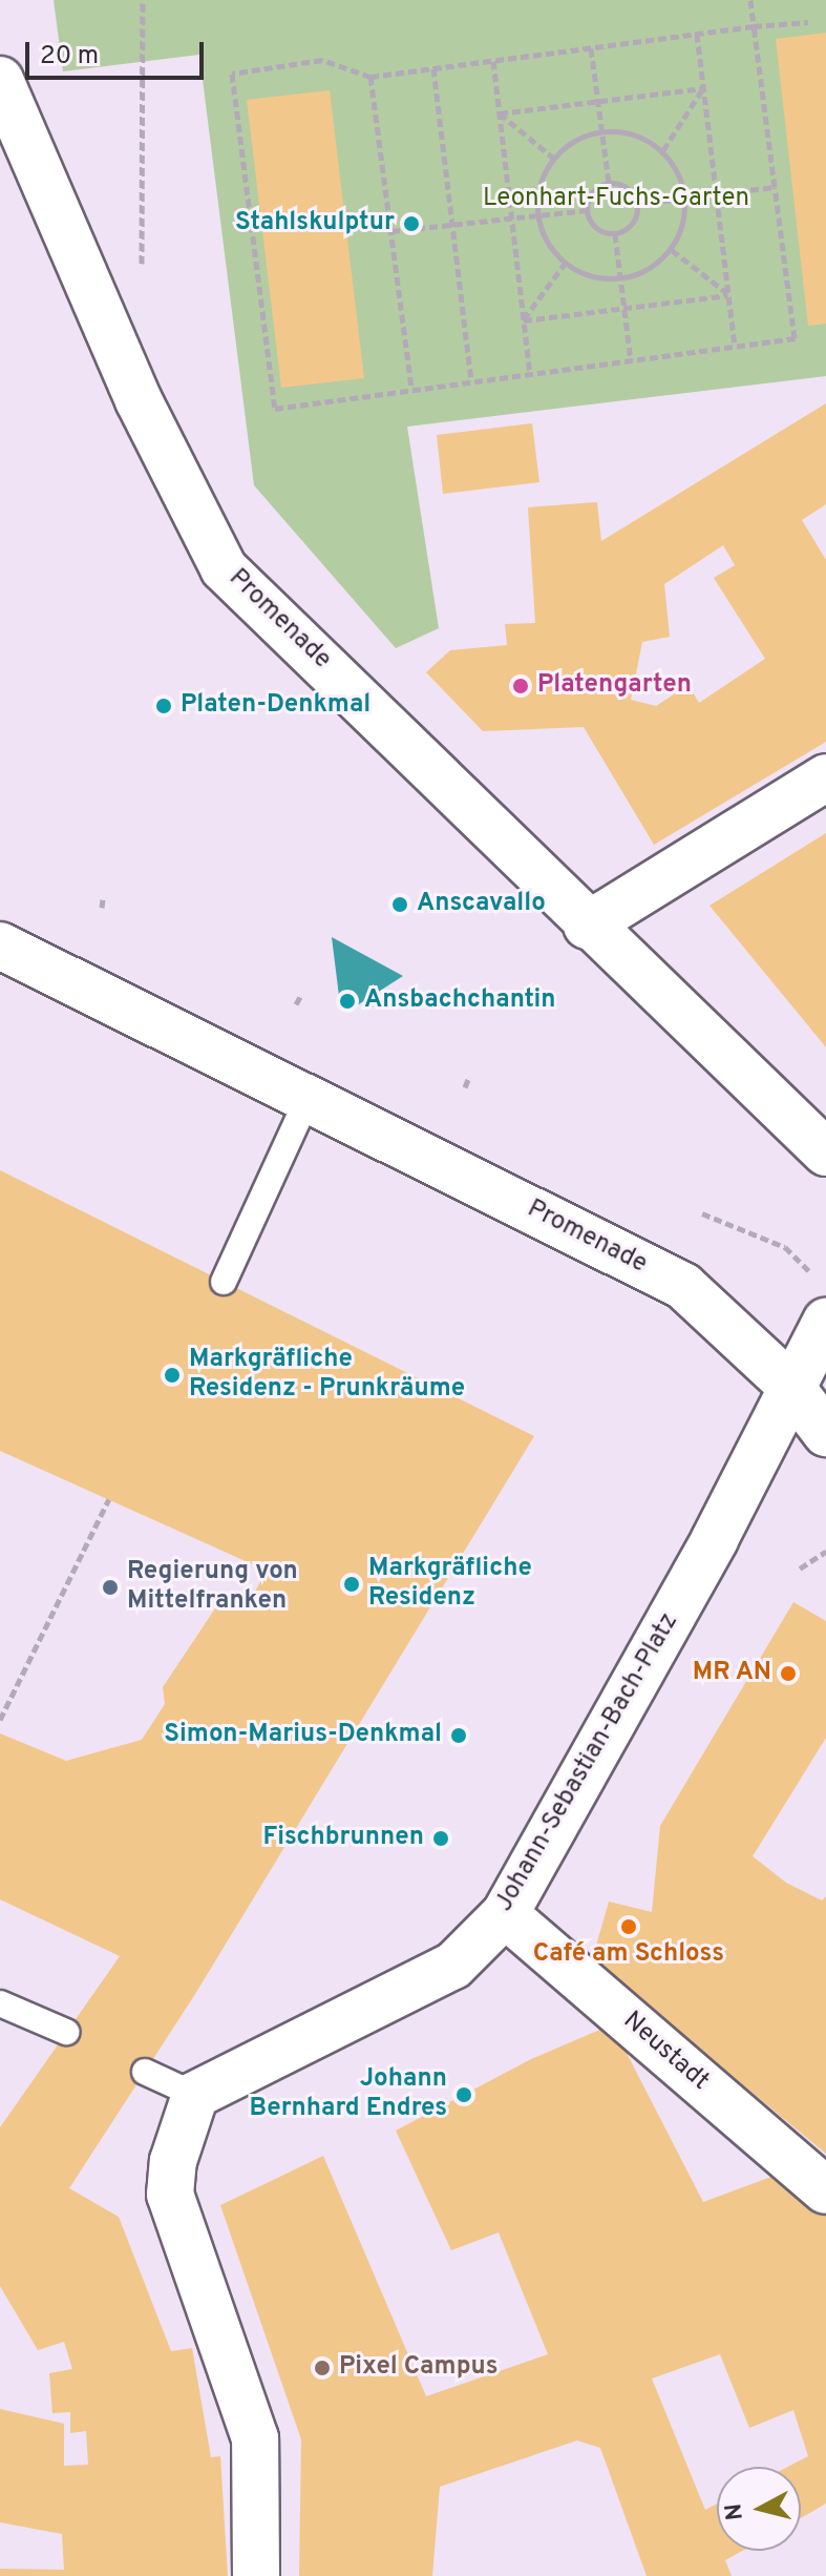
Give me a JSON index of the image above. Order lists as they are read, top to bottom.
{
  "streets": {
    "street": ["Promenade", "Johann-Sebastian-Bach-Platz", "Neustadt"]
  },
  "crossings": [
    ["Promenade", "Johann-Sebastian-Bach-Platz"],
    ["Johann-Sebastian-Bach-Platz", "Neustadt"]
  ],
  "parks": ["Leonhart-Fuchs-Garten"],
  "places": [
    "Stahlskulptur",
    "Platengarten",
    "Platen-Denkmal",
    "Anscavallo",
    "Ansbachchantin",
    "Markgräfliche Residenz - Prunkräume",
    "Markgräfliche Residenz",
    "Regierung von Mittelfranken",
    "MR AN",
    "Simon-Marius-Denkmal",
    "Fischbrunnen",
    "Café am Schloss",
    "Johann Bernhard Endres",
    "Pixel Campus"
  ],
  "scale_bar": "20 m",
  "north": "left"
}
